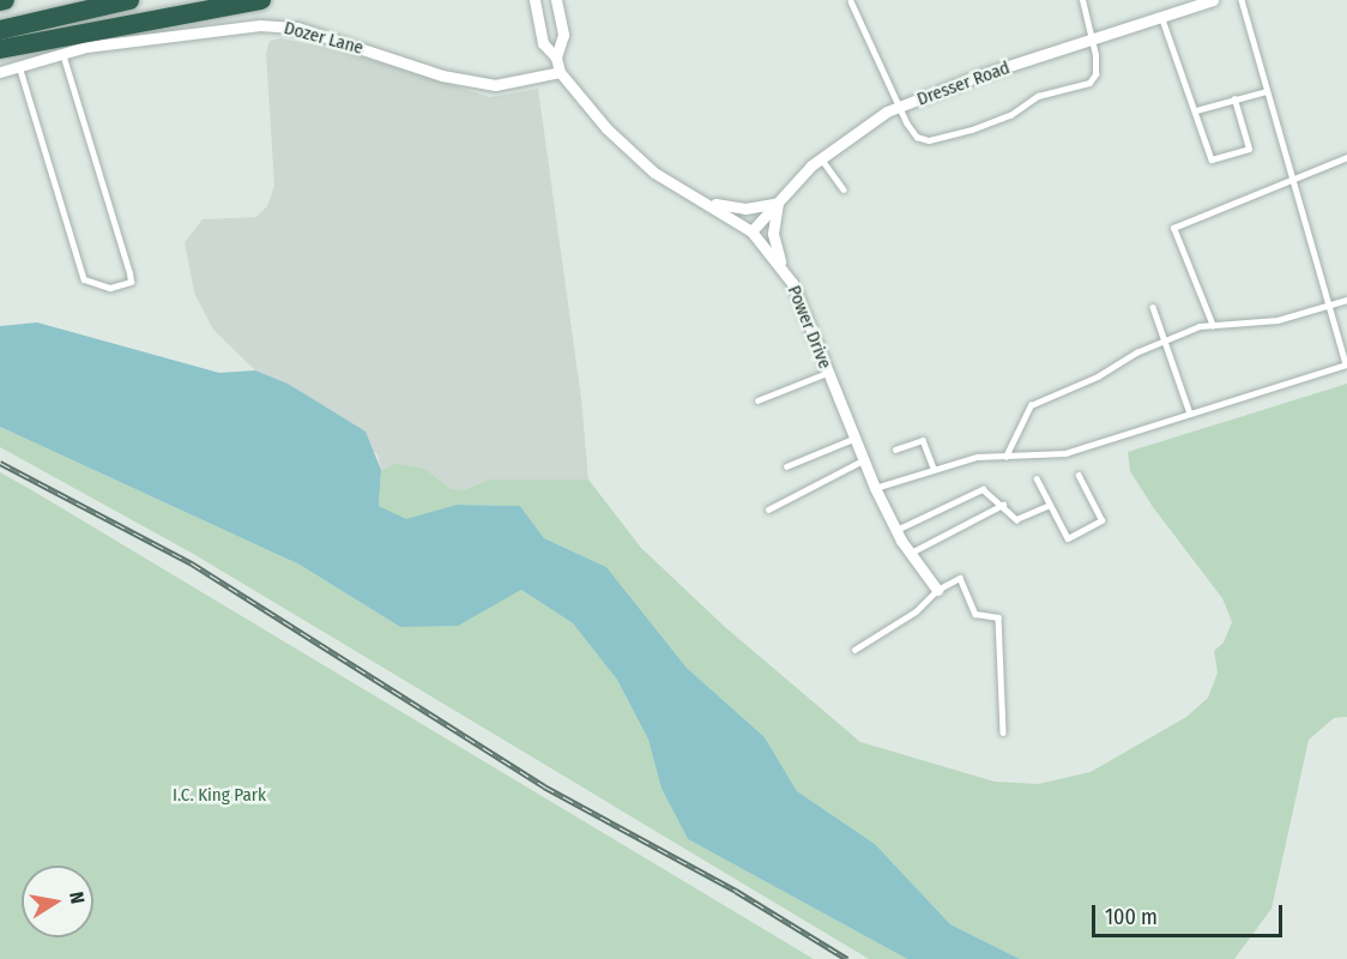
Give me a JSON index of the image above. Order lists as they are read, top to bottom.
{
  "streets": {
    "street": ["Dozer Lane", "Dresser Road", "Power Drive"]
  },
  "crossings": [
    ["Dozer Lane", "Power Drive"],
    ["Dresser Road", "Power Drive"]
  ],
  "parks": ["I.C. King Park"],
  "scale_bar": "100 m",
  "north": "right"
}
